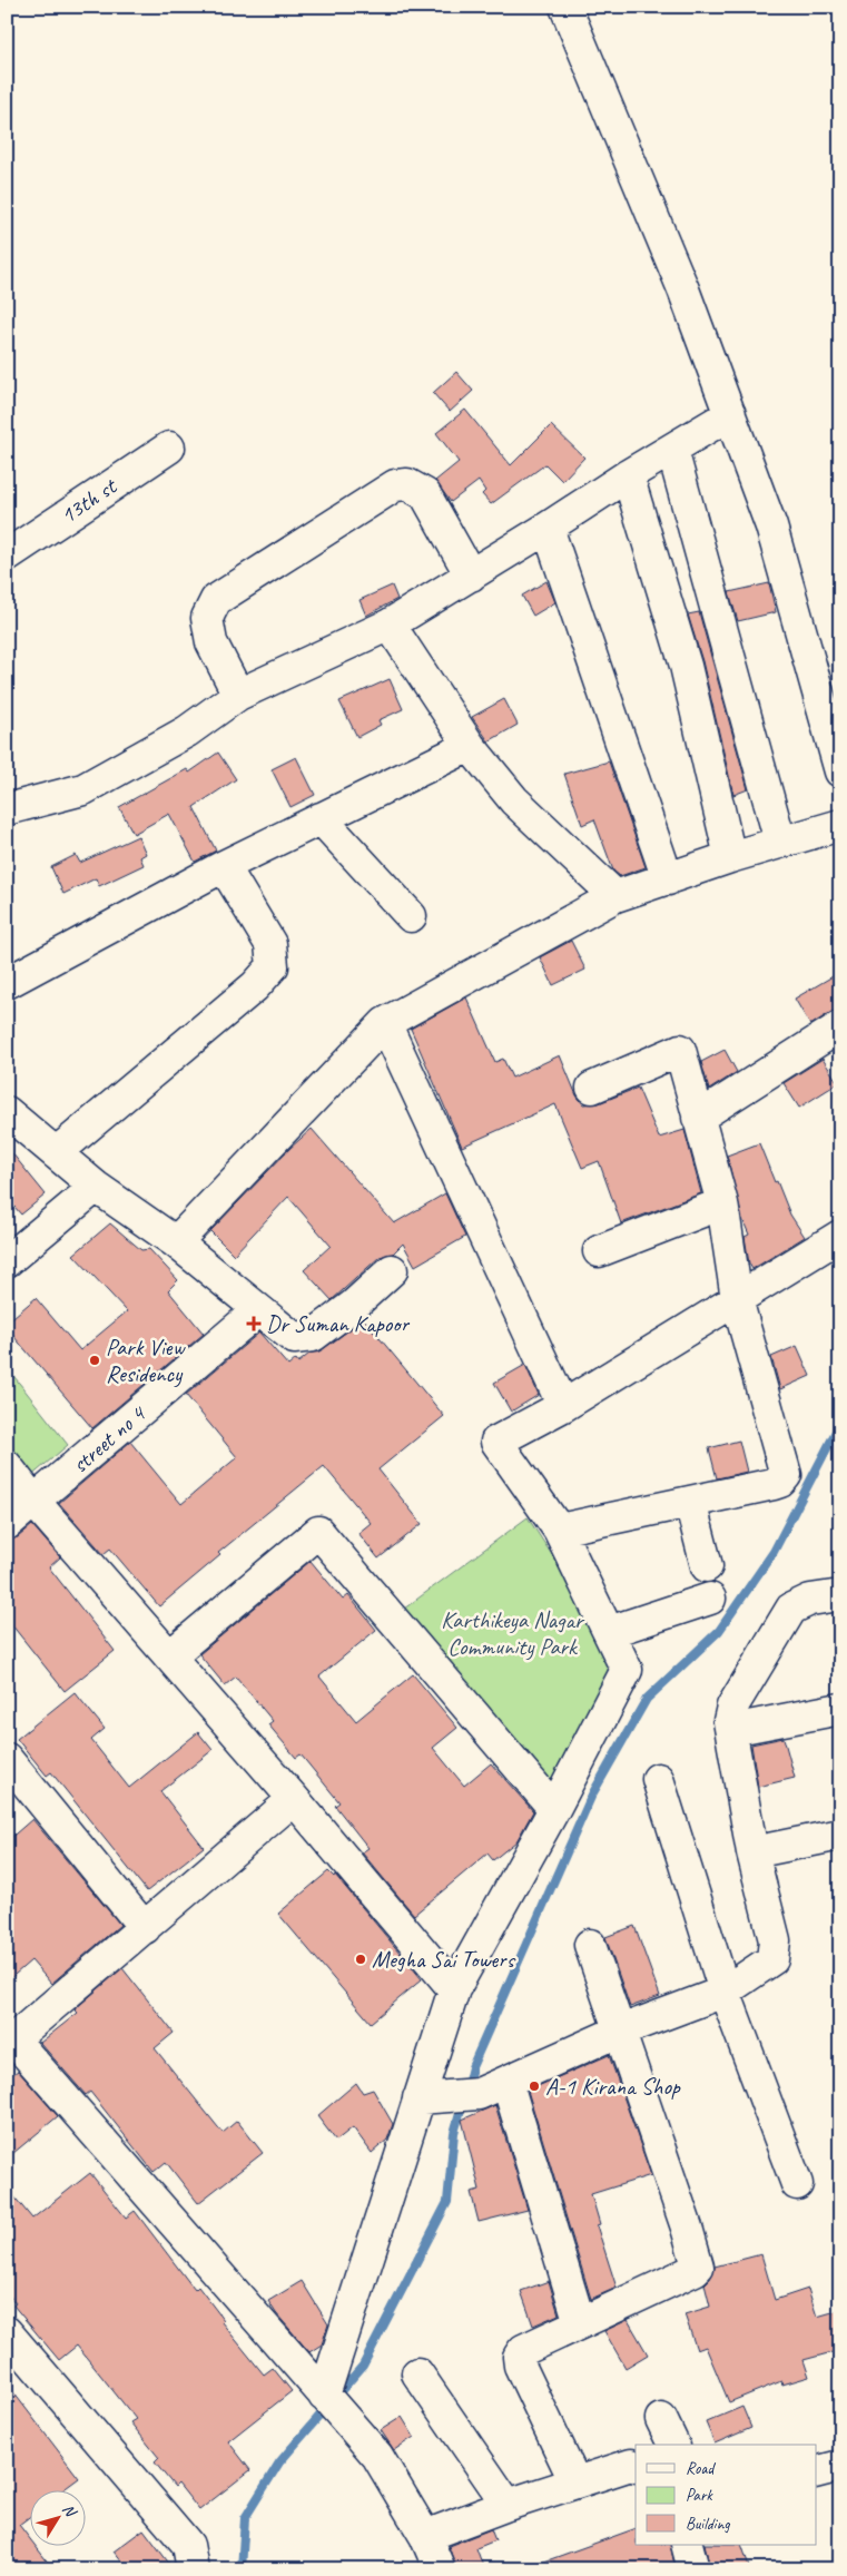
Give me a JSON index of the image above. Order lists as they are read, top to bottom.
{
  "streets": {
    "street": ["13th st", "street no 4"]
  },
  "parks": ["Karthikeya Nagar Community Park"],
  "places": {
    "health": ["Dr Suman Kapoor"],
    "other": ["Park View Residency", "Megha Sai Towers", "A-1 Kirana Shop"]
  },
  "legend": ["Road", "Park", "Building"],
  "north": "top right"
}
